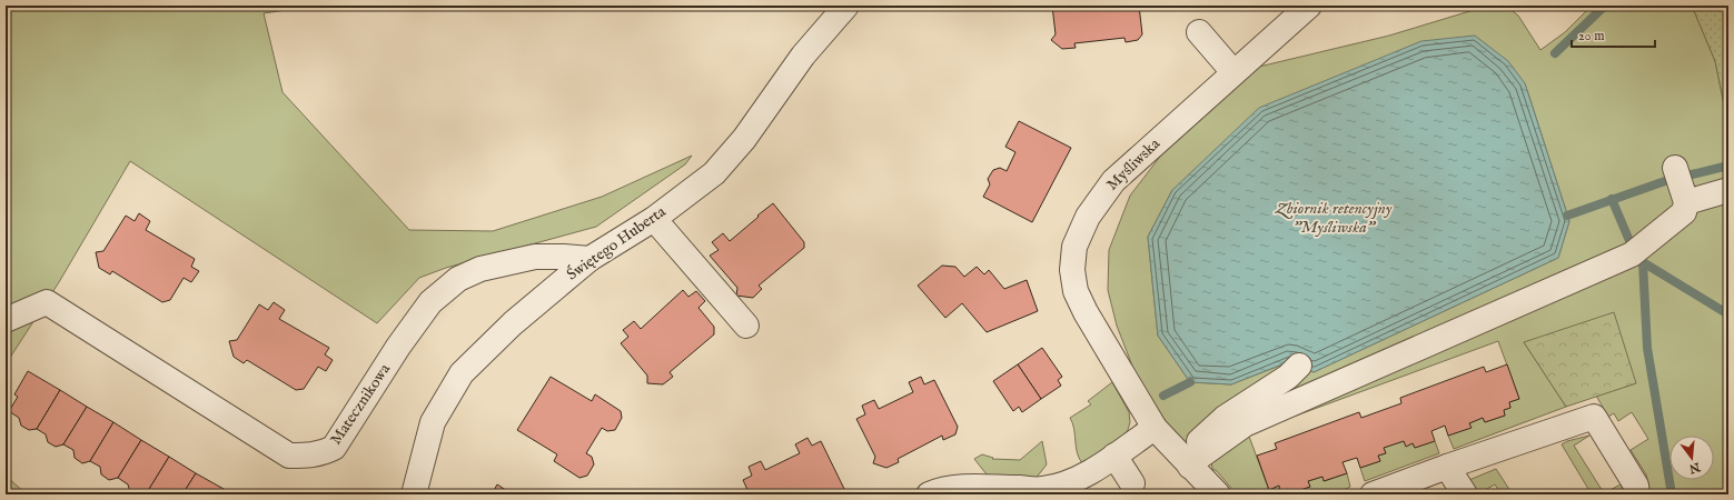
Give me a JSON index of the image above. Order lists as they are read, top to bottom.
{
  "streets": {
    "street": ["Myśliwska", "Świętego Huberta", "Matecznikowa"]
  },
  "crossings": [
    ["Świętego Huberta", "Matecznikowa"]
  ],
  "water": ["Zbiornik retencyjny \"Myśliwska\""],
  "scale_bar": "20 m",
  "north": "bottom"
}
